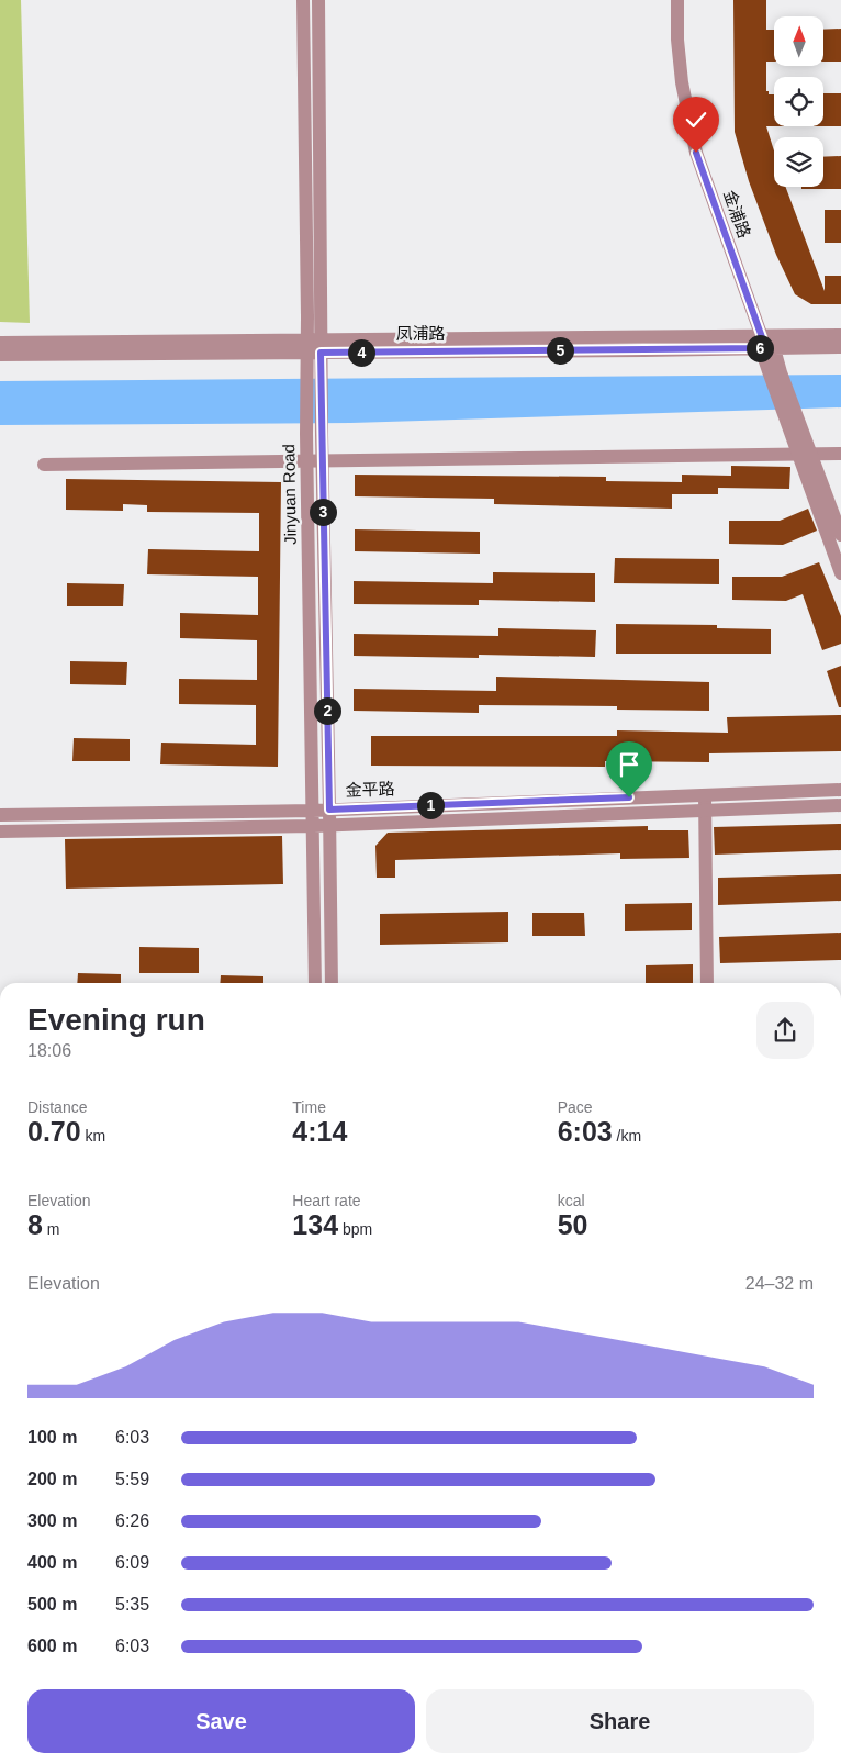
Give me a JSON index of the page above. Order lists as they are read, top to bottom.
{
  "streets": {
    "street": [
      "金浦路",
      "凤浦路",
      "Jinyuan Road",
      "金平路"
    ]
  },
  "crossings": [
    ["金浦路", "凤浦路"],
    ["凤浦路", "Jinyuan Road"],
    ["Jinyuan Road", "金平路"]
  ],
  "north": "top",
  "page": {
    "pins": [
      "6",
      "5",
      "4",
      "3",
      "2",
      "1"
    ],
    "heading": ["Evening run", "18:06"],
    "stats": [
      ["Distance", "0.70 km"],
      ["Time", "4:14"],
      ["Pace", "6:03 /km"],
      ["Elevation", "8 m"],
      ["Heart rate", "134 bpm"],
      ["kcal", "50"]
    ],
    "chart": ["Elevation", "24–32 m"],
    "list": [
      {
        "name": "100 m",
        "note": "6:03"
      },
      {
        "name": "200 m",
        "note": "5:59"
      },
      {
        "name": "300 m",
        "note": "6:26"
      },
      {
        "name": "400 m",
        "note": "6:09"
      },
      {
        "name": "500 m",
        "note": "5:35"
      },
      {
        "name": "600 m",
        "note": "6:03"
      }
    ],
    "buttons": ["Save", "Share"]
  }
}
